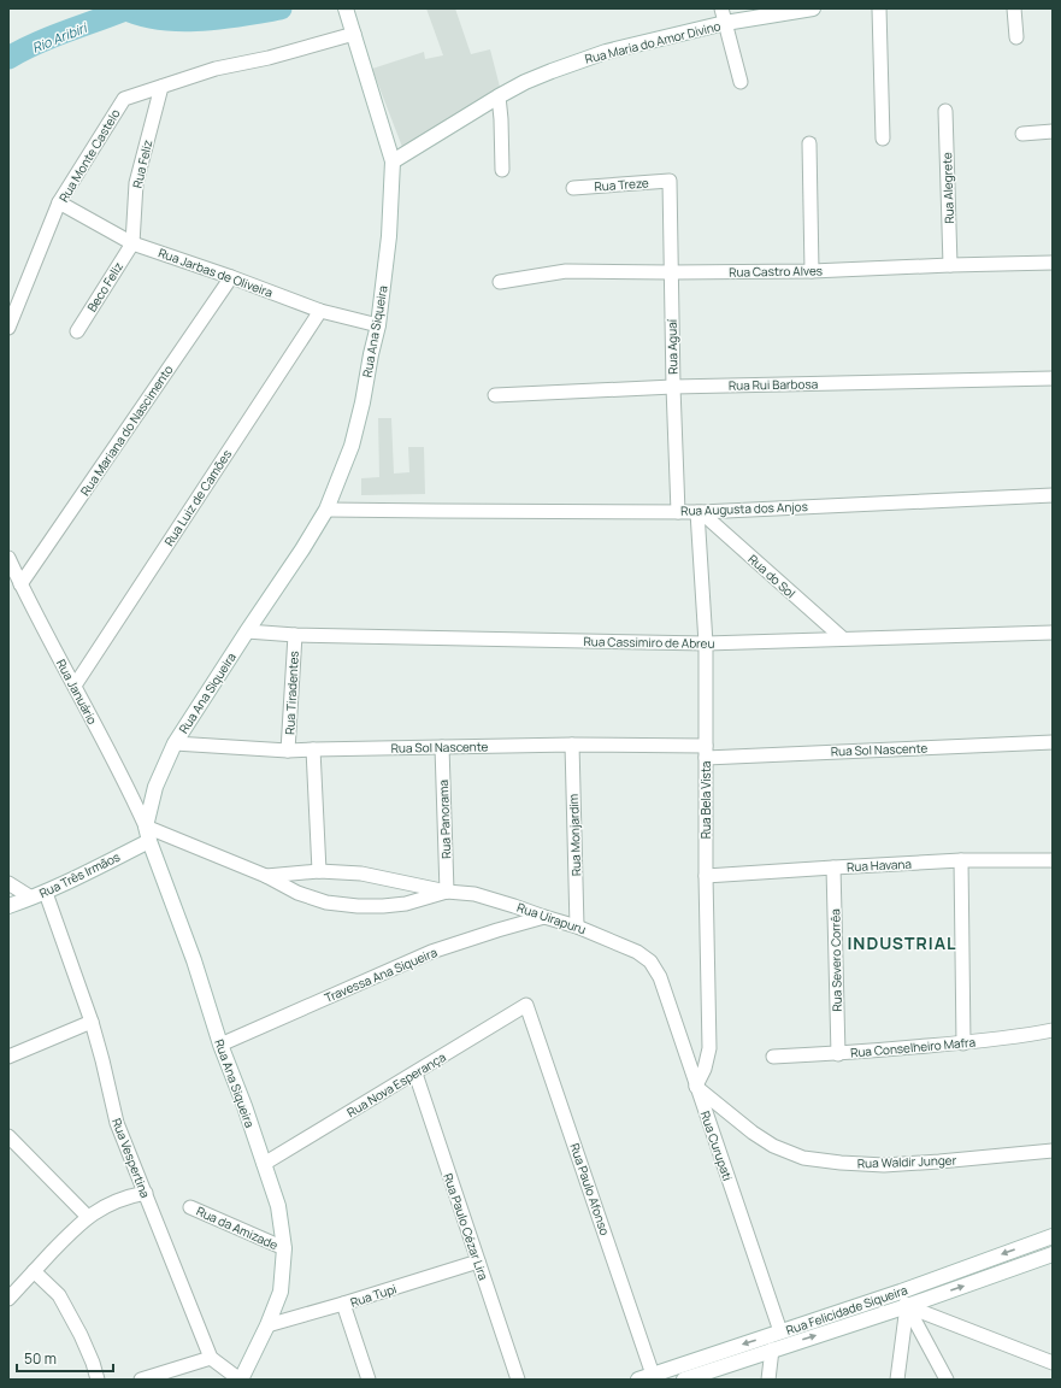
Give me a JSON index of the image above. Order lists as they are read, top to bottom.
{
  "streets": {
    "street": [
      "Rua Maria do Amor Divino",
      "Rua Monte Castelo",
      "Rua Feliz",
      "Rua Treze",
      "Rua Alegrete",
      "Rua Castro Alves",
      "Rua Jarbas de Oliveira",
      "Beco Feliz",
      "Rua Ana Siqueira",
      "Rua Aguaí",
      "Rua Rui Barbosa",
      "Rua Mariana do Nascimento",
      "Rua Luiz de Camões",
      "Rua Augusta dos Anjos",
      "Rua do Sol",
      "Rua Cassimiro de Abreu",
      "Rua Januário",
      "Rua Tiradentes",
      "Rua Sol Nascente",
      "Rua Bela Vista",
      "Rua Panorama",
      "Rua Monjardim",
      "Rua Havana",
      "Rua Três Irmãos",
      "Rua Uirapuru",
      "Rua Severo Corrêa",
      "Travessa Ana Siqueira",
      "Rua Conselheiro Mafra",
      "Rua Nova Esperança",
      "Rua Curupati",
      "Rua Vespertina",
      "Rua Waldir Junger",
      "Rua Paulo Afonso",
      "Rua Paulo Cézar Lira",
      "Rua da Amizade",
      "Rua Tupi",
      "Rua Felicidade Siqueira"
    ]
  },
  "crossings": [
    ["Rua Maria do Amor Divino", "Rua Ana Siqueira"],
    ["Rua Monte Castelo", "Rua Feliz"],
    ["Rua Monte Castelo", "Rua Jarbas de Oliveira"],
    ["Rua Monte Castelo", "Rua Ana Siqueira"],
    ["Rua Feliz", "Rua Jarbas de Oliveira"],
    ["Rua Feliz", "Beco Feliz"],
    ["Rua Treze", "Rua Aguaí"],
    ["Rua Alegrete", "Rua Castro Alves"],
    ["Rua Castro Alves", "Rua Aguaí"],
    ["Rua Jarbas de Oliveira", "Beco Feliz"],
    ["Rua Jarbas de Oliveira", "Rua Ana Siqueira"],
    ["Rua Jarbas de Oliveira", "Rua Mariana do Nascimento"],
    ["Rua Jarbas de Oliveira", "Rua Luiz de Camões"],
    ["Rua Ana Siqueira", "Rua Augusta dos Anjos"],
    ["Rua Ana Siqueira", "Rua Cassimiro de Abreu"],
    ["Rua Ana Siqueira", "Rua Januário"],
    ["Rua Ana Siqueira", "Rua Sol Nascente"],
    ["Rua Ana Siqueira", "Rua Três Irmãos"],
    ["Rua Ana Siqueira", "Rua Uirapuru"],
    ["Rua Ana Siqueira", "Travessa Ana Siqueira"],
    ["Rua Ana Siqueira", "Rua Nova Esperança"],
    ["Rua Ana Siqueira", "Rua da Amizade"],
    ["Rua Ana Siqueira", "Rua Tupi"],
    ["Rua Aguaí", "Rua Rui Barbosa"],
    ["Rua Aguaí", "Rua Augusta dos Anjos"],
    ["Rua Mariana do Nascimento", "Rua Januário"],
    ["Rua Luiz de Camões", "Rua Januário"],
    ["Rua Augusta dos Anjos", "Rua do Sol"],
    ["Rua Augusta dos Anjos", "Rua Bela Vista"],
    ["Rua do Sol", "Rua Cassimiro de Abreu"],
    ["Rua do Sol", "Rua Bela Vista"],
    ["Rua Cassimiro de Abreu", "Rua Tiradentes"],
    ["Rua Cassimiro de Abreu", "Rua Bela Vista"],
    ["Rua Januário", "Rua Três Irmãos"],
    ["Rua Januário", "Rua Uirapuru"],
    ["Rua Tiradentes", "Rua Sol Nascente"],
    ["Rua Sol Nascente", "Rua Bela Vista"],
    ["Rua Sol Nascente", "Rua Panorama"],
    ["Rua Sol Nascente", "Rua Monjardim"],
    ["Rua Bela Vista", "Rua Havana"],
    ["Rua Bela Vista", "Rua Curupati"],
    ["Rua Bela Vista", "Rua Waldir Junger"],
    ["Rua Panorama", "Rua Uirapuru"],
    ["Rua Monjardim", "Rua Uirapuru"],
    ["Rua Havana", "Rua Severo Corrêa"],
    ["Rua Três Irmãos", "Rua Uirapuru"],
    ["Rua Três Irmãos", "Rua Vespertina"],
    ["Rua Uirapuru", "Travessa Ana Siqueira"],
    ["Rua Uirapuru", "Rua Curupati"],
    ["Rua Severo Corrêa", "Rua Conselheiro Mafra"],
    ["Rua Nova Esperança", "Rua Paulo Afonso"],
    ["Rua Nova Esperança", "Rua Paulo Cézar Lira"],
    ["Rua Curupati", "Rua Waldir Junger"],
    ["Rua Curupati", "Rua Felicidade Siqueira"],
    ["Rua Paulo Afonso", "Rua Felicidade Siqueira"],
    ["Rua Paulo Cézar Lira", "Rua Tupi"]
  ],
  "districts": ["INDUSTRIAL"],
  "water": ["Rio Aribiri"],
  "scale_bar": "50 m"
}
